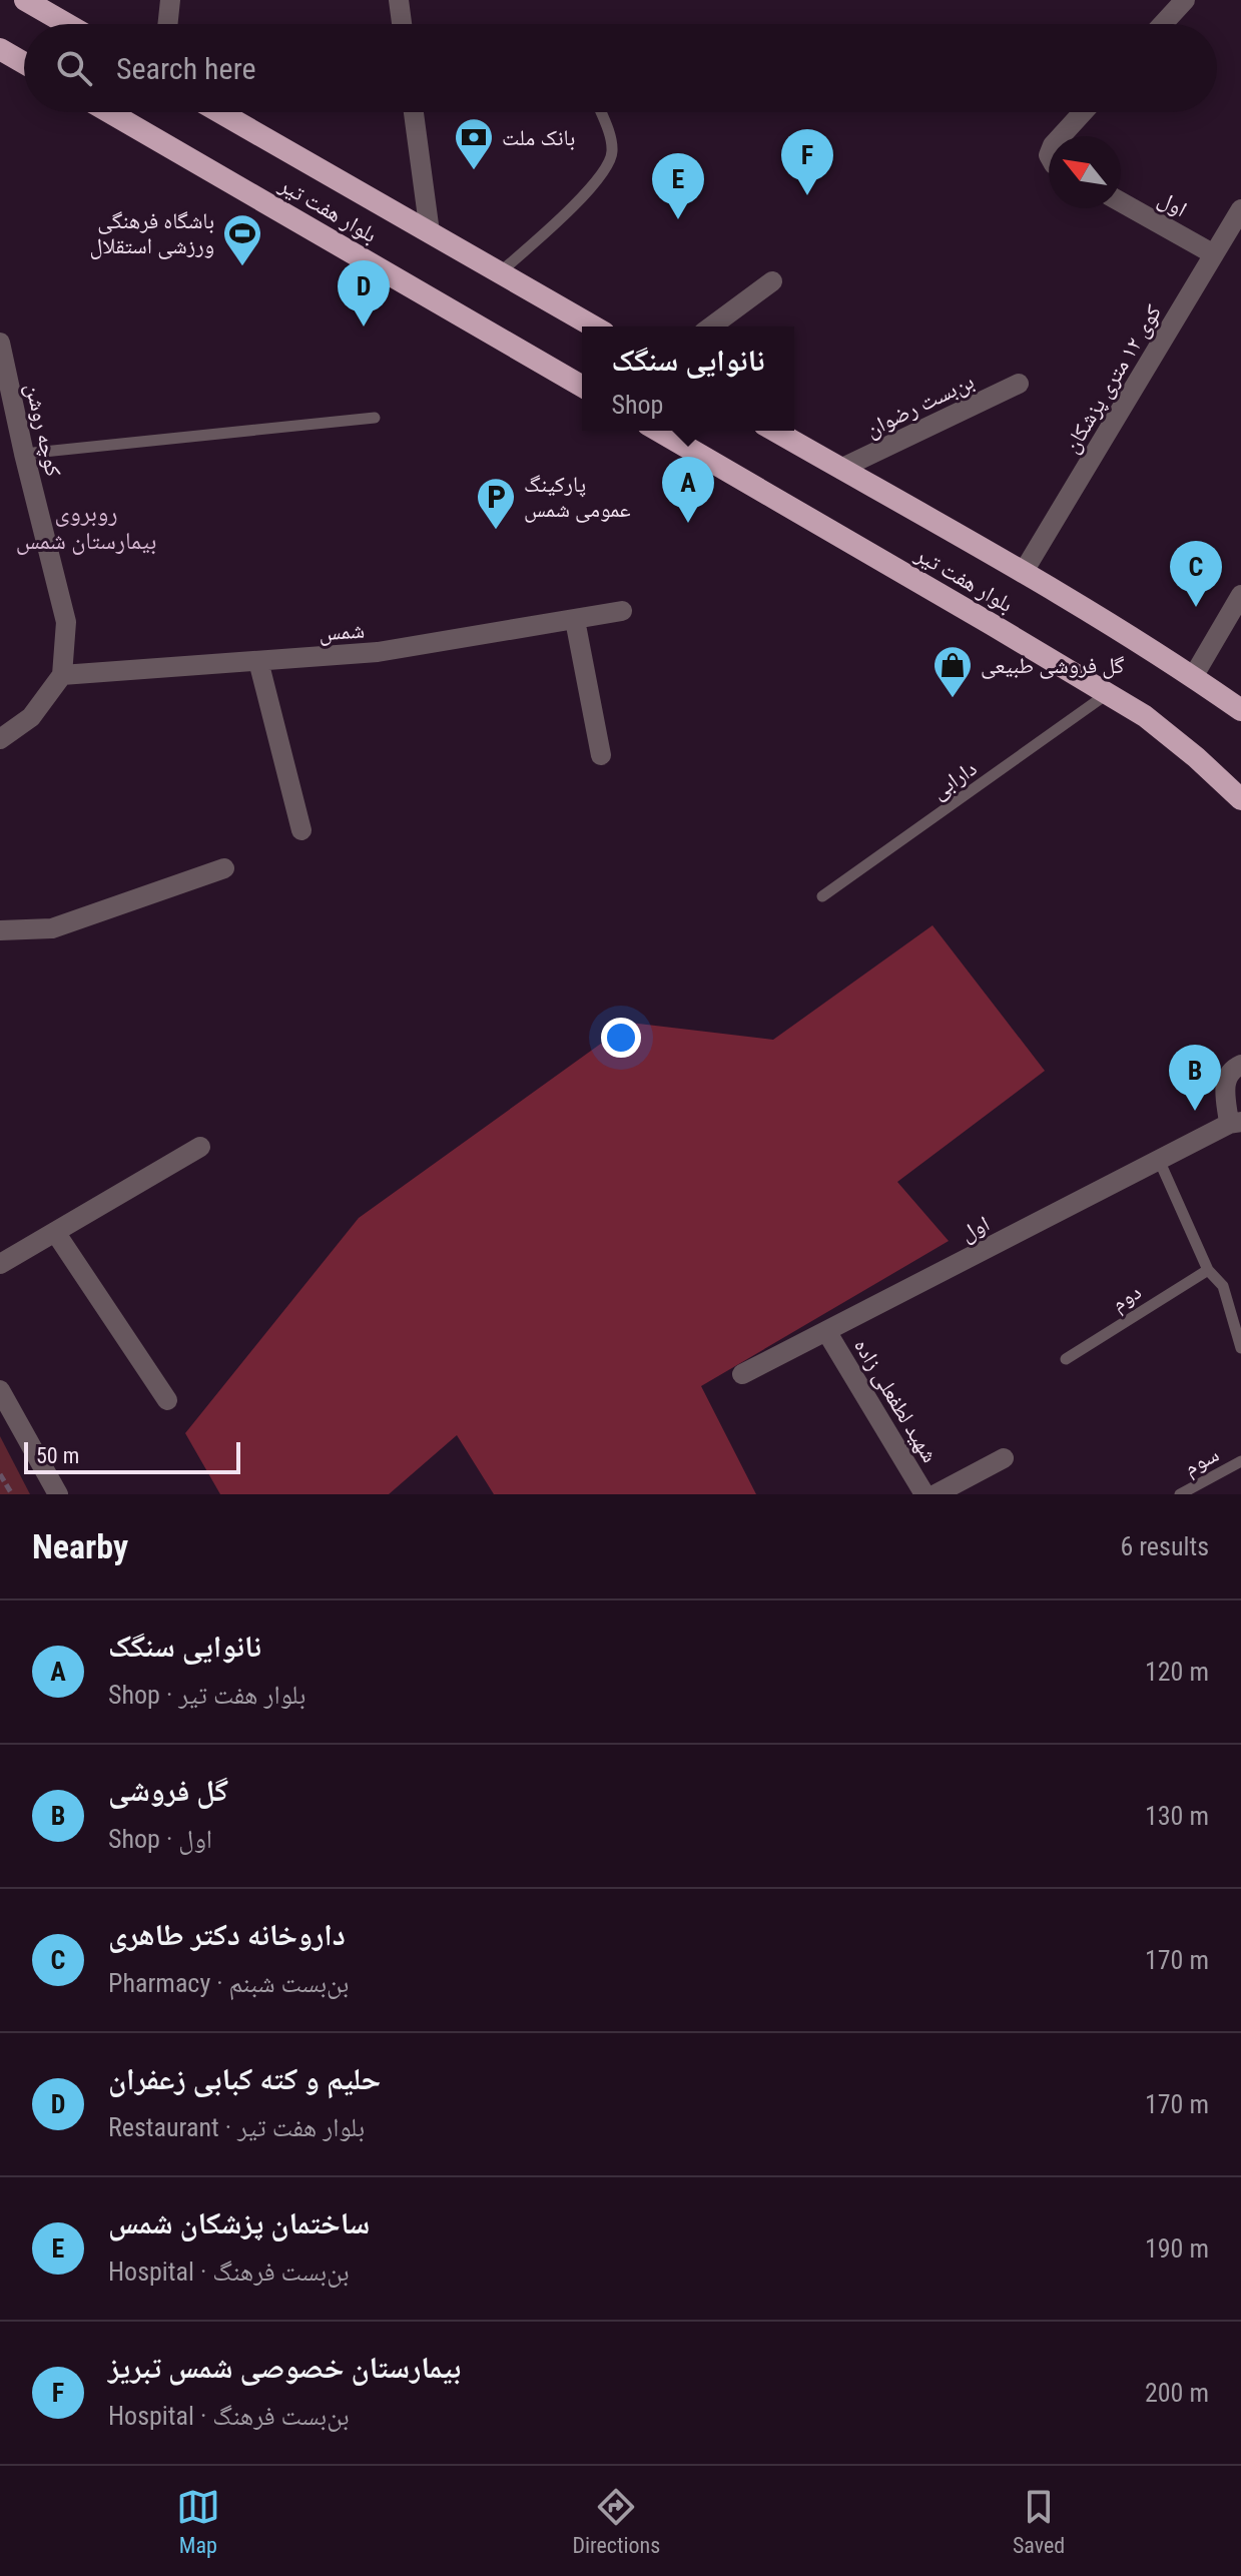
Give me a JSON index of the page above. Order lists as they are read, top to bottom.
{
  "streets": {
    "highway": ["بلوار هفت تیر"],
    "street": [
      "اول",
      "کوی ۱۲ متری پزشکان",
      "بن‌بست رضوان",
      "کوچه روشن",
      "شمس",
      "شهید لطفعلی زاده"
    ],
    "lane": ["دارابی", "دوم", "سوم"]
  },
  "crossings": [
    ["اول", "کوی ۱۲ متری پزشکان"],
    ["اول", "شهید لطفعلی زاده"],
    ["بلوار هفت تیر", "کوی ۱۲ متری پزشکان"],
    ["بلوار هفت تیر", "بن‌بست رضوان"],
    ["بلوار هفت تیر", "دارابی"],
    ["کوچه روشن", "شمس"]
  ],
  "districts": ["روبروی بیمارستان شمس"],
  "places": {
    "bank": ["بانک ملت"],
    "sports": ["باشگاه فرهنگی ورزشی استقلال"],
    "parking": ["پارکینگ عمومی شمس"],
    "shop": ["گل فروشی طبیعی"]
  },
  "scale_bar": "50 m",
  "north": "top left",
  "page": {
    "search": "Search here",
    "pins": [
      "F",
      "E",
      "D",
      "A",
      "C",
      "B"
    ],
    "popup": ["نانوایی سنگک", "Shop"],
    "scale": "50 m",
    "heading": ["Nearby", "6 results"],
    "list": [
      {
        "mark": "A",
        "name": "نانوایی سنگک",
        "note": "Shop · بلوار هفت تیر",
        "value": "120 m"
      },
      {
        "mark": "B",
        "name": "گل فروشی",
        "note": "Shop · اول",
        "value": "130 m"
      },
      {
        "mark": "C",
        "name": "داروخانه دکتر طاهری",
        "note": "Pharmacy · بن‌بست شبنم",
        "value": "170 m"
      },
      {
        "mark": "D",
        "name": "حلیم و کته کبابی زعفران",
        "note": "Restaurant · بلوار هفت تیر",
        "value": "170 m"
      },
      {
        "mark": "E",
        "name": "ساختمان پزشکان شمس",
        "note": "Hospital · بن‌بست فرهنگ",
        "value": "190 m"
      },
      {
        "mark": "F",
        "name": "بیمارستان خصوصی شمس تبریز",
        "note": "Hospital · بن‌بست فرهنگ",
        "value": "200 m"
      }
    ],
    "nav": ["Map", "Directions", "Saved"]
  }
}
